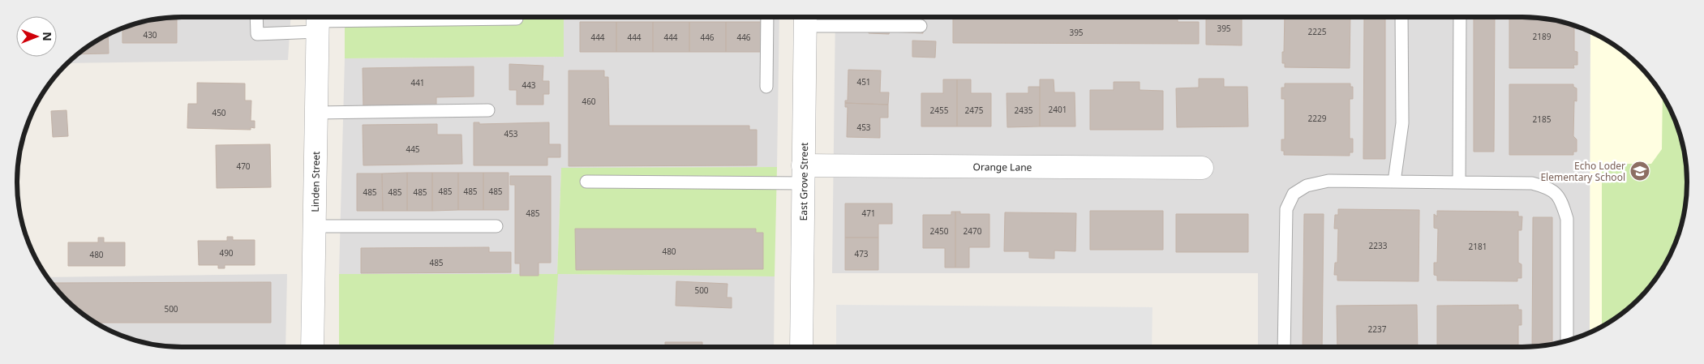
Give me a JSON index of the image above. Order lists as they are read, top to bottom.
{
  "streets": {
    "street": ["Orange Lane", "Linden Street", "East Grove Street"]
  },
  "crossings": [
    ["Orange Lane", "East Grove Street"]
  ],
  "places": {
    "school or university": ["Echo Loder Elementary School"]
  },
  "house_numbers": [
    "395",
    "2225",
    "395",
    "430",
    "2189",
    "444",
    "444",
    "444",
    "446",
    "446",
    "451",
    "441",
    "443",
    "460",
    "2401",
    "2455",
    "2475",
    "2435",
    "450",
    "2229",
    "2185",
    "453",
    "453",
    "445",
    "470",
    "485",
    "485",
    "485",
    "485",
    "485",
    "485",
    "485",
    "471",
    "2450",
    "2470",
    "2233",
    "2181",
    "480",
    "490",
    "473",
    "480",
    "485",
    "500",
    "500",
    "2237"
  ],
  "north": "right"
}
